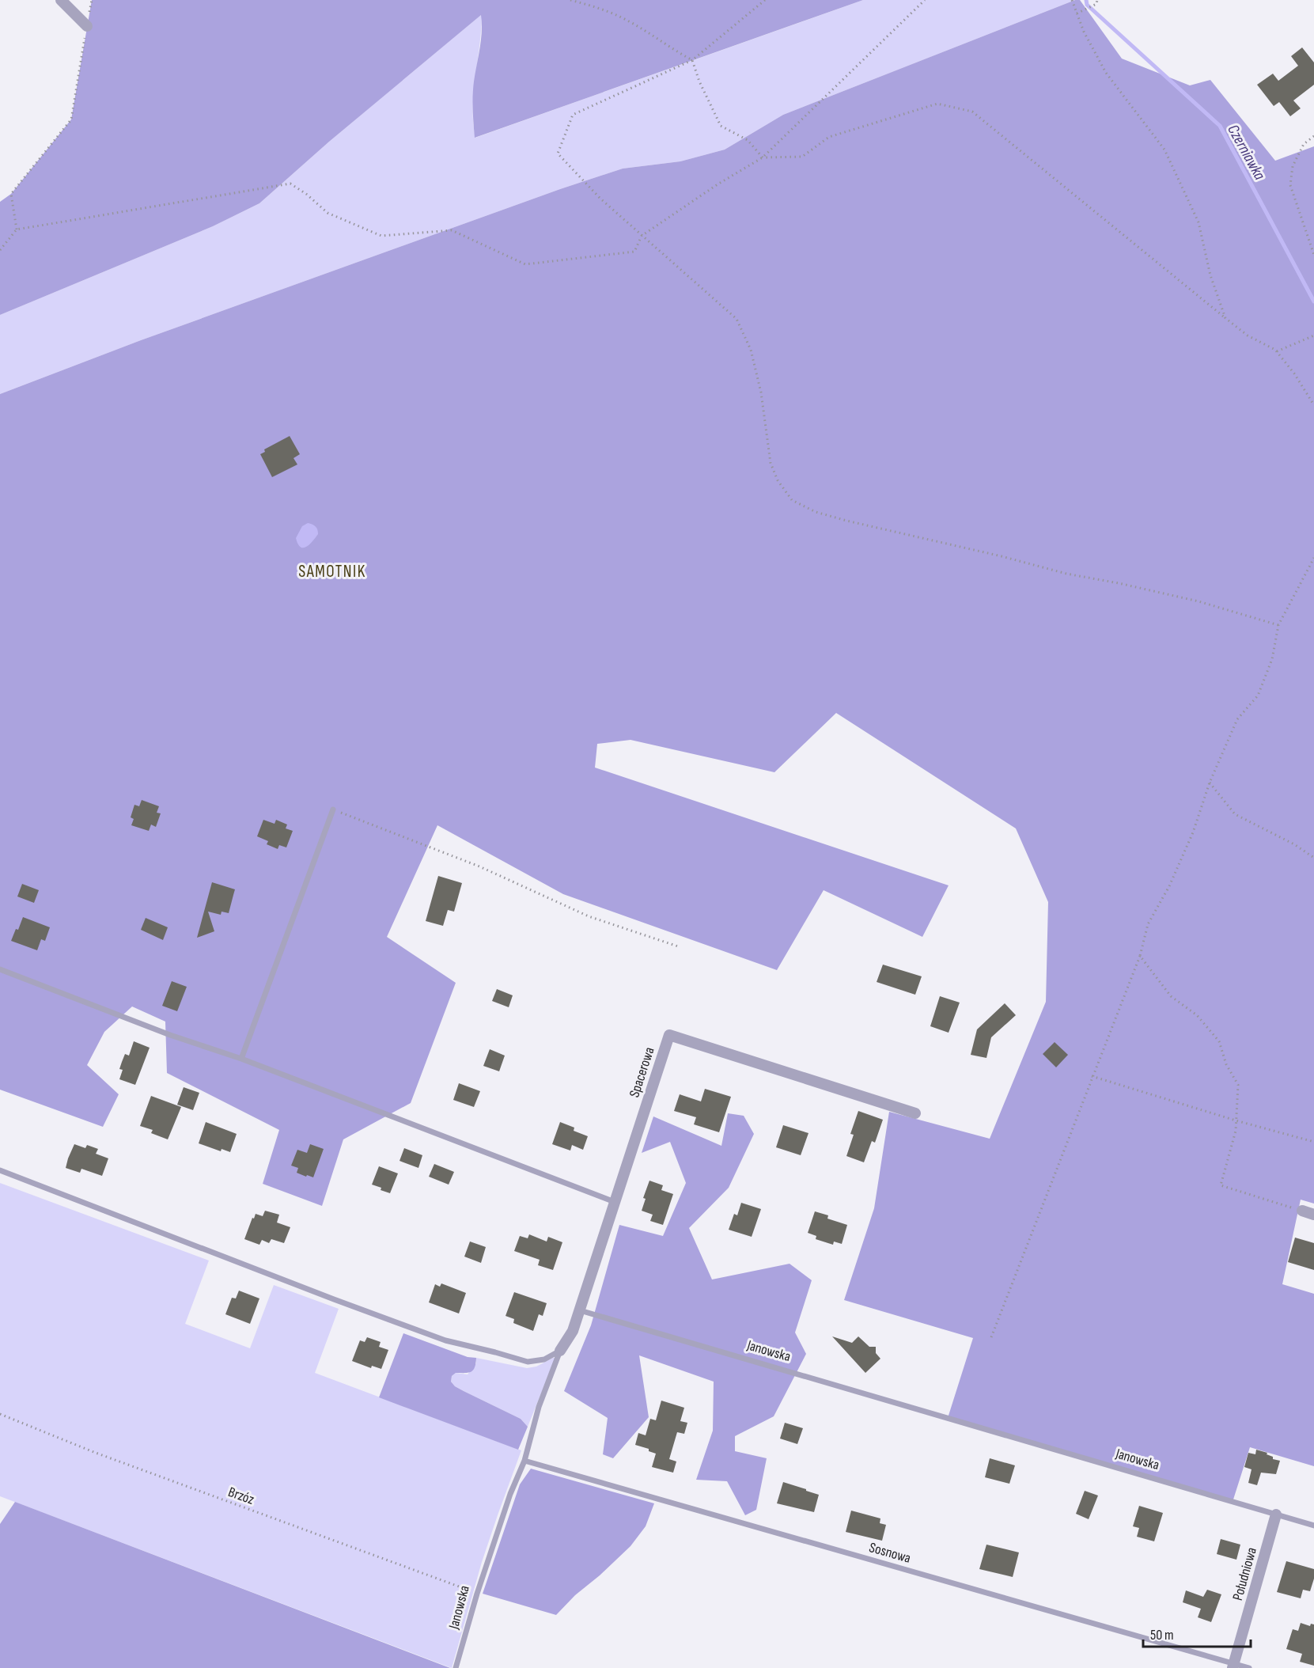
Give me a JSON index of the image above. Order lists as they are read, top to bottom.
{
  "streets": {
    "street": ["Spacerowa", "Janowska", "Południowa"],
    "lane": ["Sosnowa"],
    "path": ["Brzóz"]
  },
  "crossings": [
    ["Spacerowa", "Janowska"],
    ["Janowska", "Brzóz"],
    ["Janowska", "Sosnowa"],
    ["Janowska", "Południowa"],
    ["Sosnowa", "Południowa"]
  ],
  "districts": ["SAMOTNIK"],
  "water": ["Czerniawka"],
  "scale_bar": "50 m"
}
